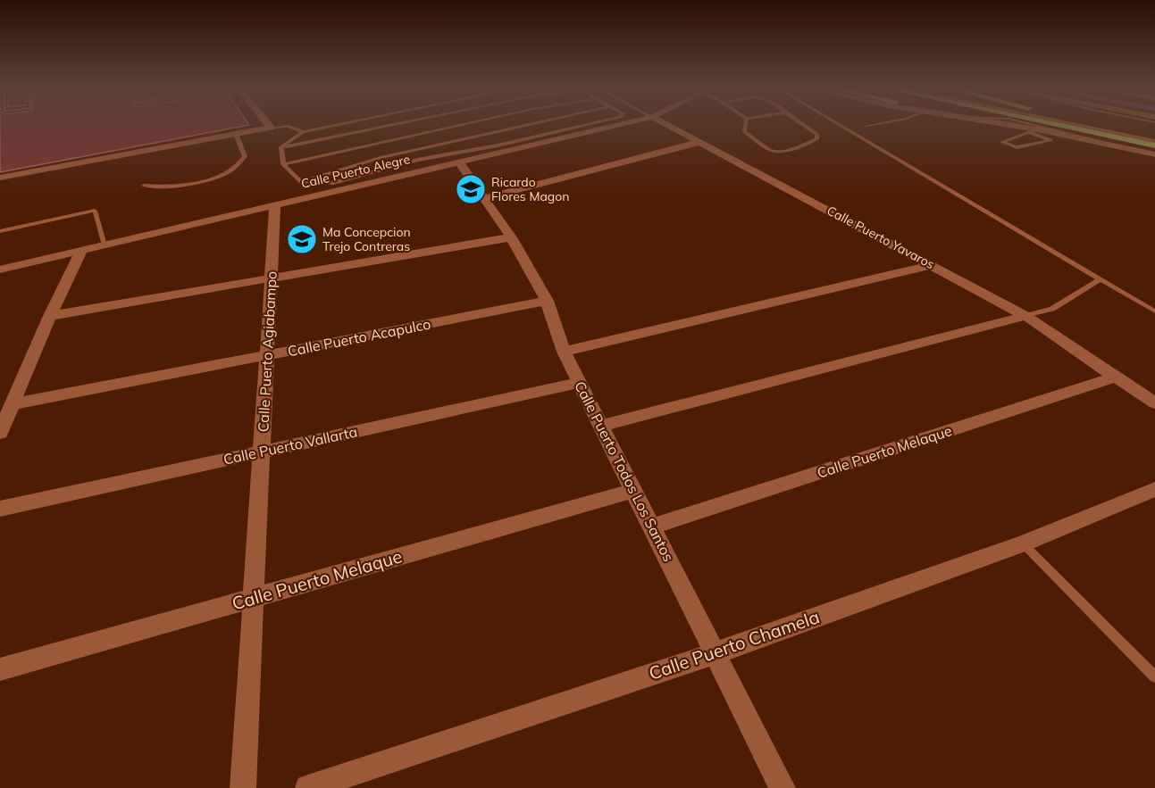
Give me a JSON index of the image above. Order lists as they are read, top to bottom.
{
  "streets": {
    "street": [
      "Calle Puerto Alegre",
      "Calle Puerto Yavaros",
      "Calle Puerto Acapulco",
      "Calle Puerto Agiabampo",
      "Calle Puerto Vallarta",
      "Calle Puerto Melaque",
      "Calle Puerto Todos Los Santos",
      "Calle Puerto Chamela"
    ]
  },
  "crossings": [
    ["Calle Puerto Alegre", "Calle Puerto Agiabampo"],
    ["Calle Puerto Alegre", "Calle Puerto Todos Los Santos"],
    ["Calle Puerto Yavaros", "Calle Puerto Melaque"],
    ["Calle Puerto Acapulco", "Calle Puerto Agiabampo"],
    ["Calle Puerto Acapulco", "Calle Puerto Todos Los Santos"],
    ["Calle Puerto Agiabampo", "Calle Puerto Vallarta"],
    ["Calle Puerto Agiabampo", "Calle Puerto Melaque"],
    ["Calle Puerto Vallarta", "Calle Puerto Todos Los Santos"],
    ["Calle Puerto Melaque", "Calle Puerto Todos Los Santos"],
    ["Calle Puerto Todos Los Santos", "Calle Puerto Chamela"]
  ],
  "places": {
    "school or university": ["Ricardo Flores Magon", "Ma Concepcion Trejo Contreras"]
  }
}
